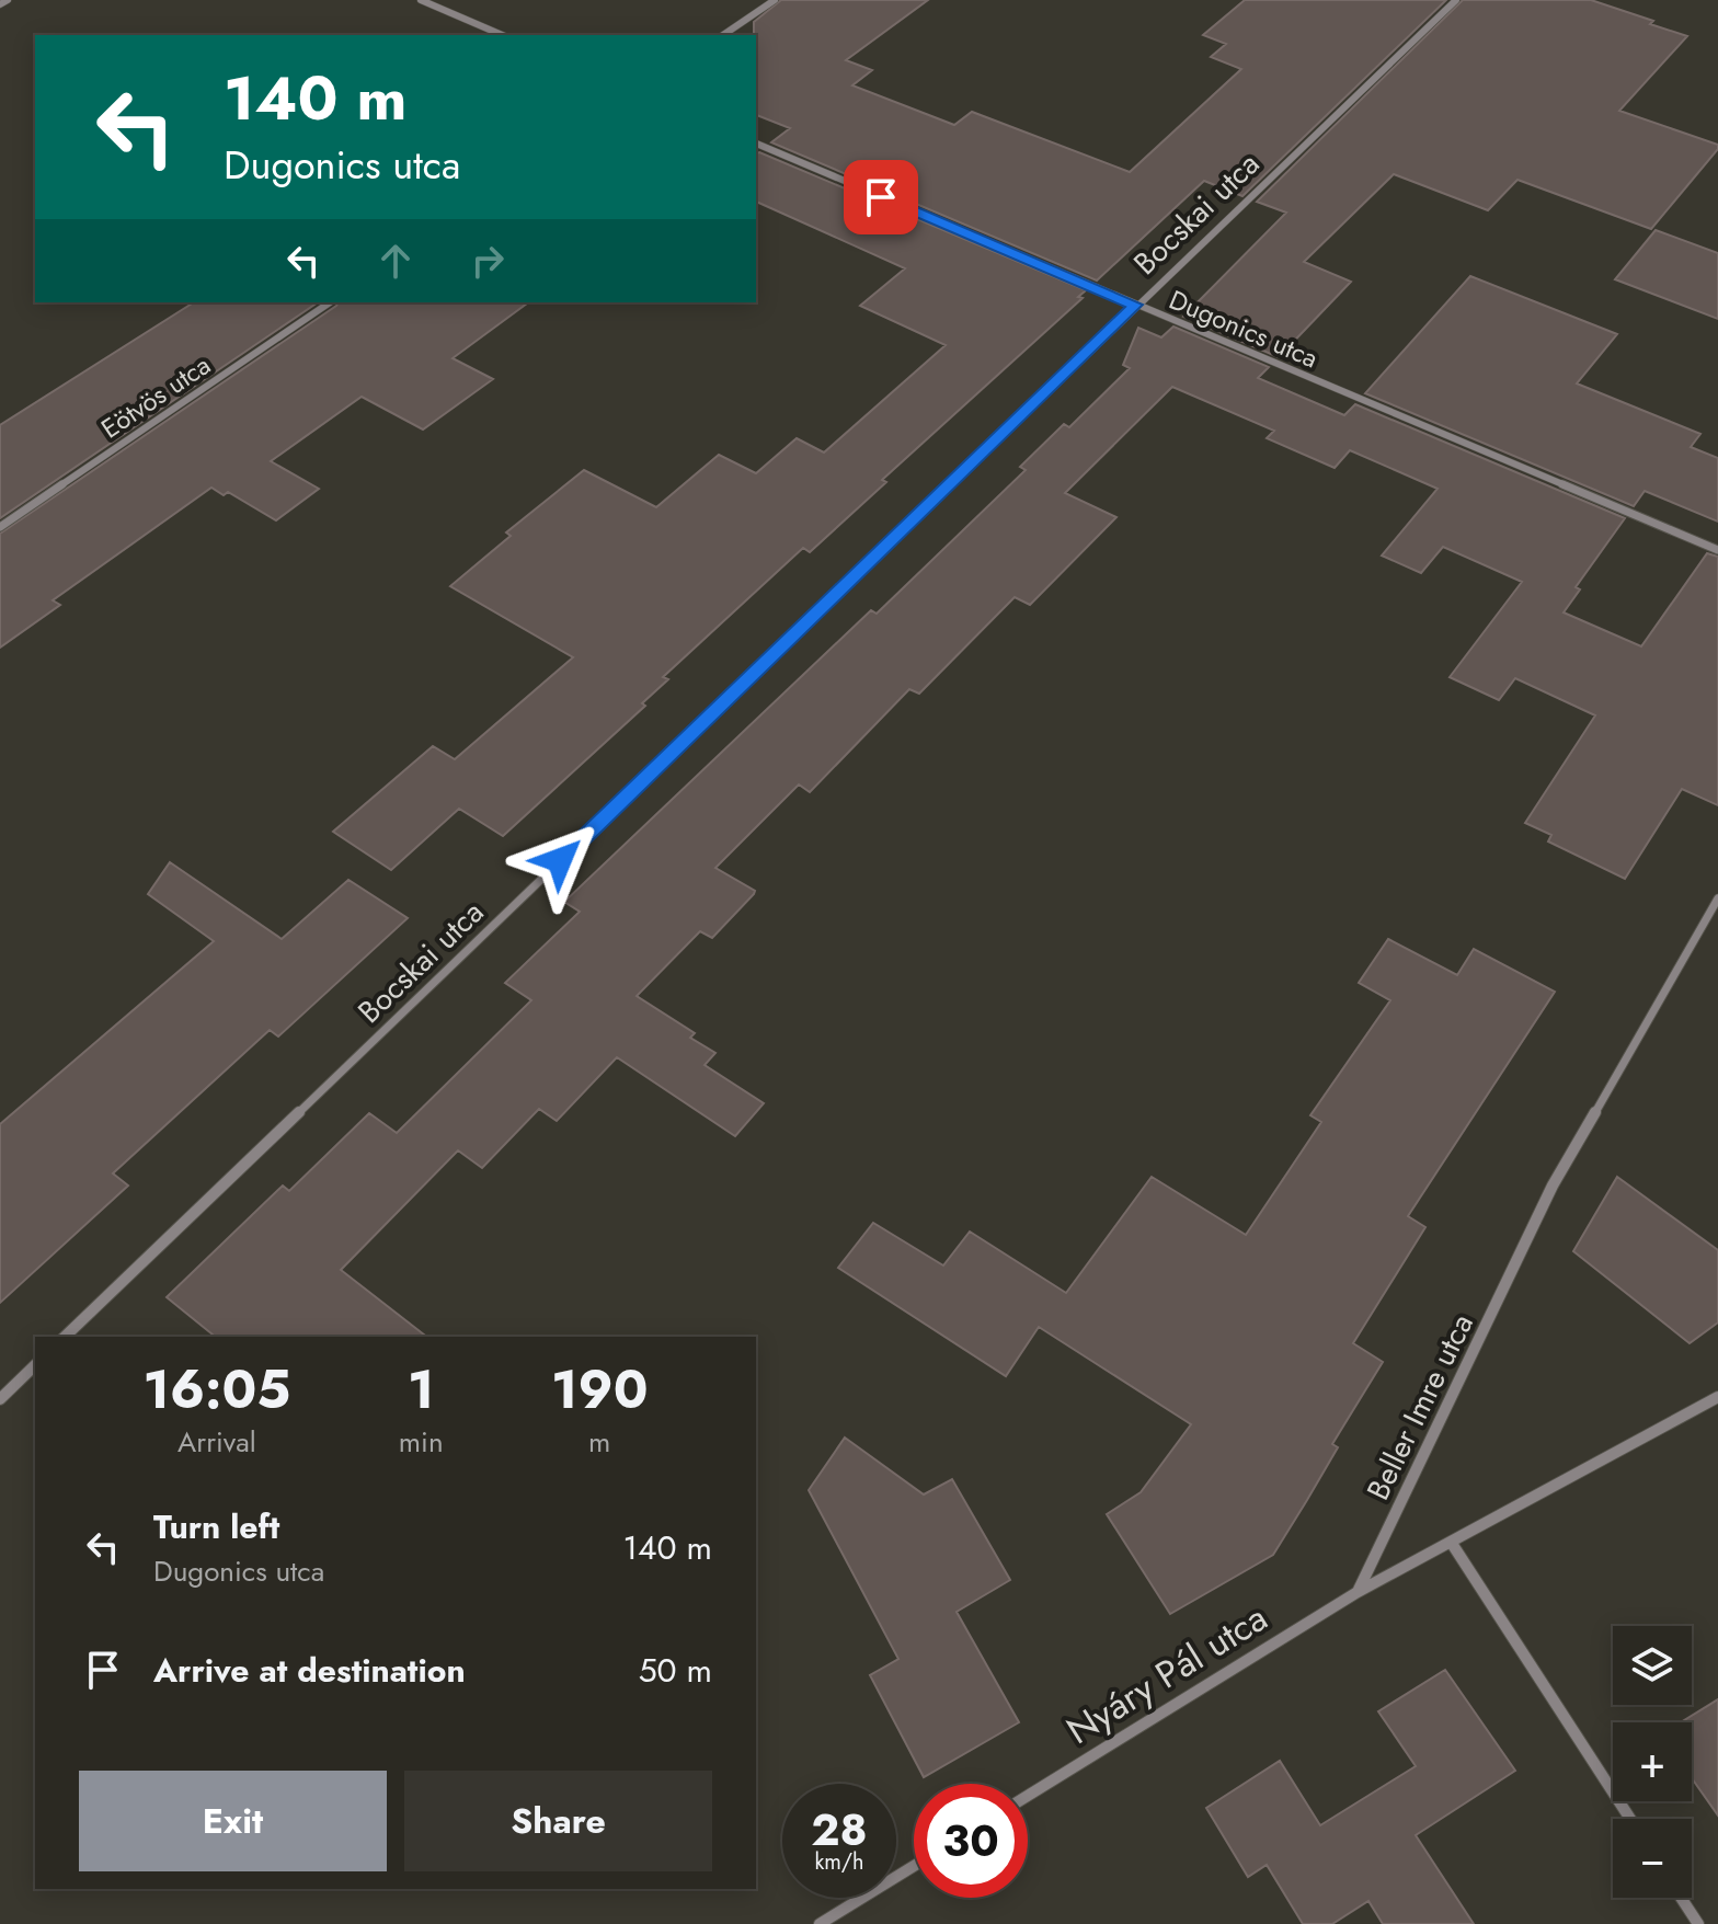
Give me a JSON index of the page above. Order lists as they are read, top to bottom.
{
  "streets": {
    "street": [
      "Bocskai utca",
      "Dugonics utca",
      "Eötvös utca",
      "Beller Imre utca",
      "Nyáry Pál utca"
    ]
  },
  "crossings": [
    ["Bocskai utca", "Dugonics utca"],
    ["Beller Imre utca", "Nyáry Pál utca"]
  ],
  "page": {
    "turn": ["140 m", "Dugonics utca"],
    "eta": [
      "16:05",
      "Arrival",
      "1",
      "min",
      "190",
      "m"
    ],
    "list": [
      {
        "name": "Turn left",
        "note": "Dugonics utca",
        "value": "140 m"
      },
      {
        "name": "Arrive at destination",
        "value": "50 m"
      }
    ],
    "map_buttons": ["+", "−"],
    "buttons": ["Exit", "Share"],
    "speed": "28 km/h",
    "limit": "30"
  }
}
